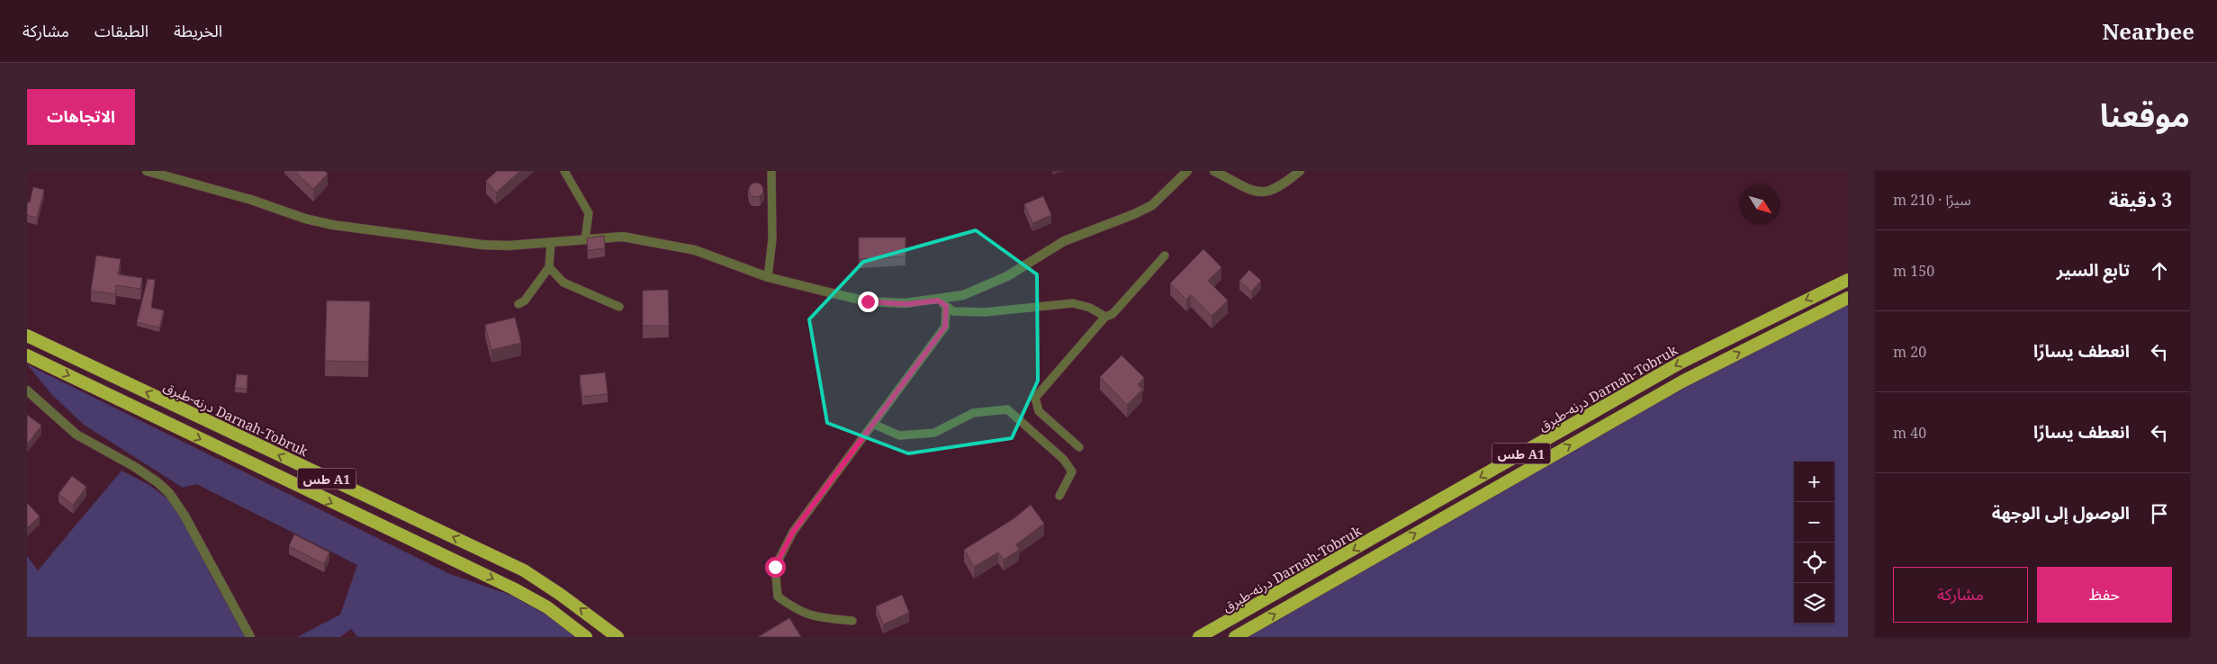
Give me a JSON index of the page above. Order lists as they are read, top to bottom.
{
  "streets": {
    "highway": ["درنه-طبرق Darnah-Tobruk", "طس A1"]
  },
  "one_way": ["درنه-طبرق Darnah-Tobruk"],
  "north": "bottom right",
  "page": {
    "header": "Nearbee",
    "nav": ["الخريطة", "الطبقات", "مشاركة"],
    "title": "موقعنا",
    "buttons": [
      "الاتجاهات",
      ["حفظ", "مشاركة"]
    ],
    "heading": ["3 دقيقة", "سيرًا · 210 m"],
    "list": [
      ["تابع السير", "150 m"],
      ["انعطف يسارًا", "20 m"],
      ["انعطف يسارًا", "40 m"],
      "الوصول إلى الوجهة"
    ],
    "map_buttons": ["+", "−"]
  }
}
